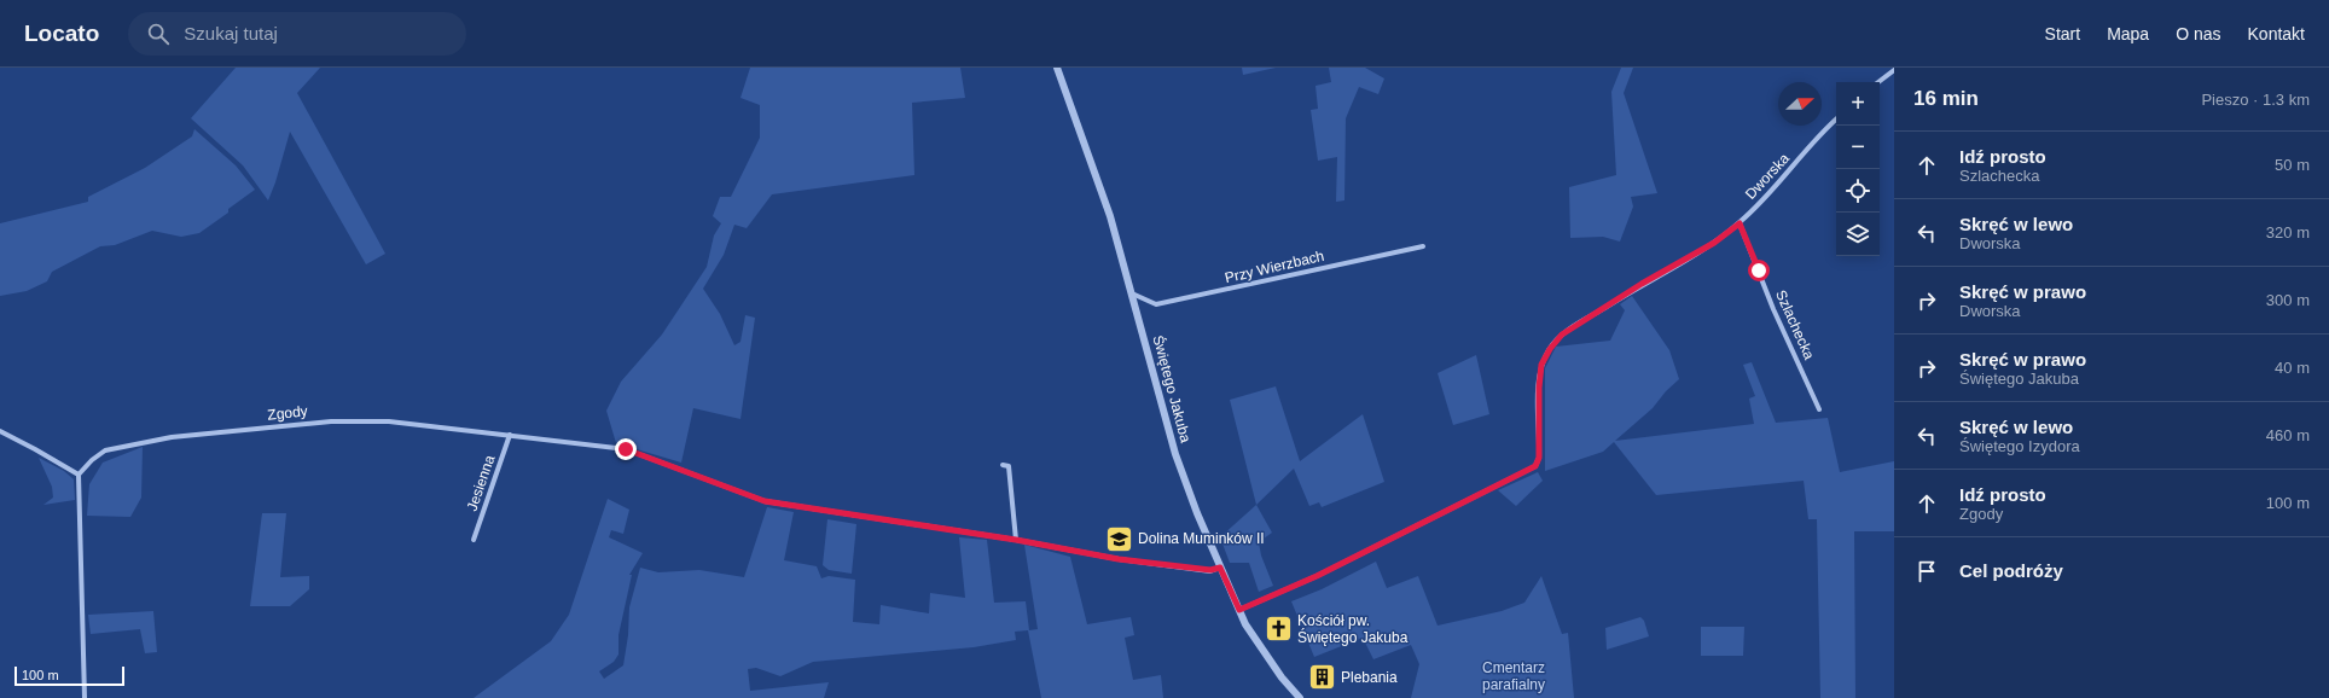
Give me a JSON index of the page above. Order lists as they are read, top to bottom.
{
  "streets": {
    "street": [
      "Dworska",
      "Przy Wierzbach",
      "Szlachecka",
      "Świętego Jakuba",
      "Zgody",
      "Jesienna"
    ]
  },
  "crossings": [
    ["Dworska", "Szlachecka"],
    ["Dworska", "Świętego Jakuba"],
    ["Przy Wierzbach", "Świętego Jakuba"],
    ["Świętego Jakuba", "Zgody"],
    ["Zgody", "Jesienna"]
  ],
  "parks": ["Cmentarz parafialny"],
  "places": {
    "school or university": ["Dolina Muminków II"],
    "church": ["Kościół pw. Świętego Jakuba"],
    "building": ["Plebania"]
  },
  "scale_bar": "100 m",
  "north": "right",
  "page": {
    "header": "Locato",
    "search": "Szukaj tutaj",
    "nav": [
      "Start",
      "Mapa",
      "O nas",
      "Kontakt"
    ],
    "heading": ["16 min", "Pieszo · 1.3 km"],
    "map_buttons": ["+", "−"],
    "list": [
      ["Idź prosto", "Szlachecka", "50 m"],
      ["Skręć w lewo", "Dworska", "320 m"],
      ["Skręć w prawo", "Dworska", "300 m"],
      ["Skręć w prawo", "Świętego Jakuba", "40 m"],
      ["Skręć w lewo", "Świętego Izydora", "460 m"],
      ["Idź prosto", "Zgody", "100 m"],
      "Cel podróży"
    ],
    "scale": "100 m"
  }
}
